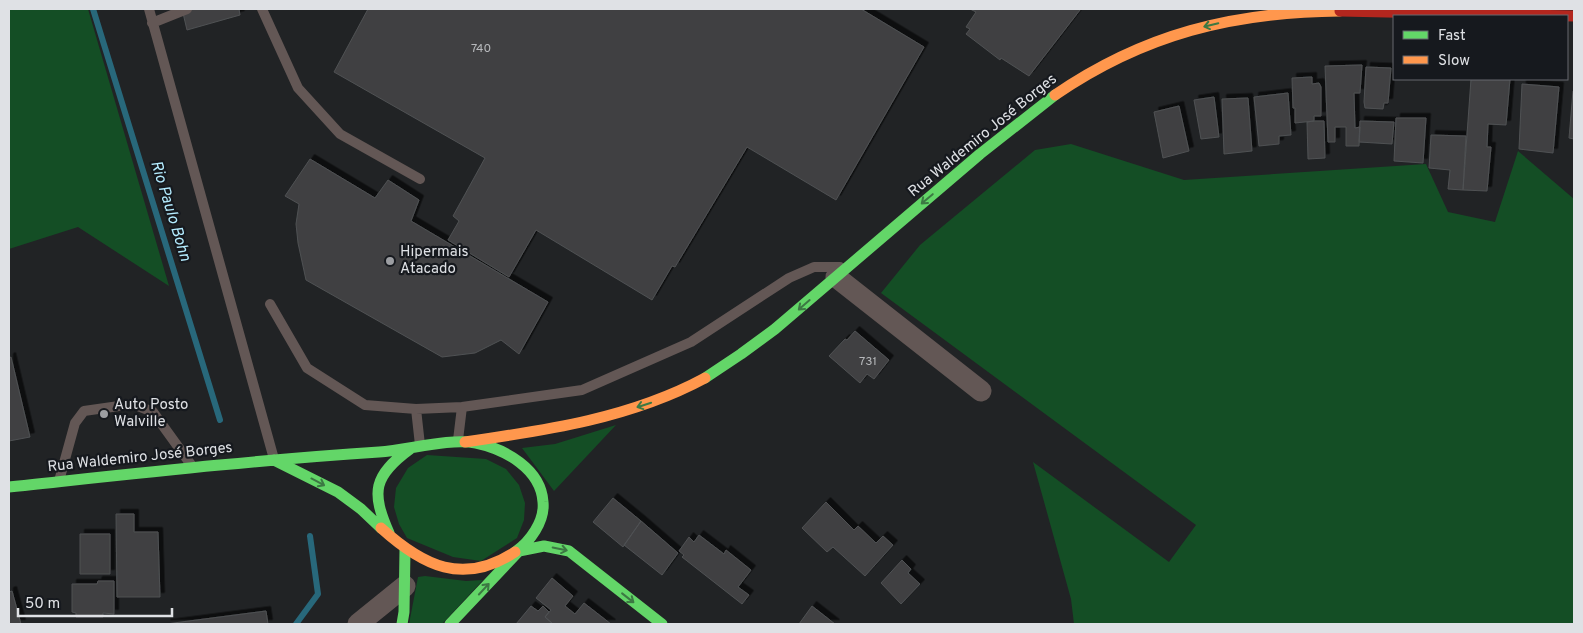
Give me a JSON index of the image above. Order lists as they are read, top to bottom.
{
  "streets": {
    "main road": ["Rua Waldemiro José Borges"]
  },
  "one_way": ["Rua Waldemiro José Borges"],
  "water": ["Rio Paulo Bohn"],
  "places": ["Hipermais Atacado", "Auto Posto Walville"],
  "house_numbers": ["740", "731"],
  "legend": ["Fast", "Slow"],
  "scale_bar": "50 m"
}
